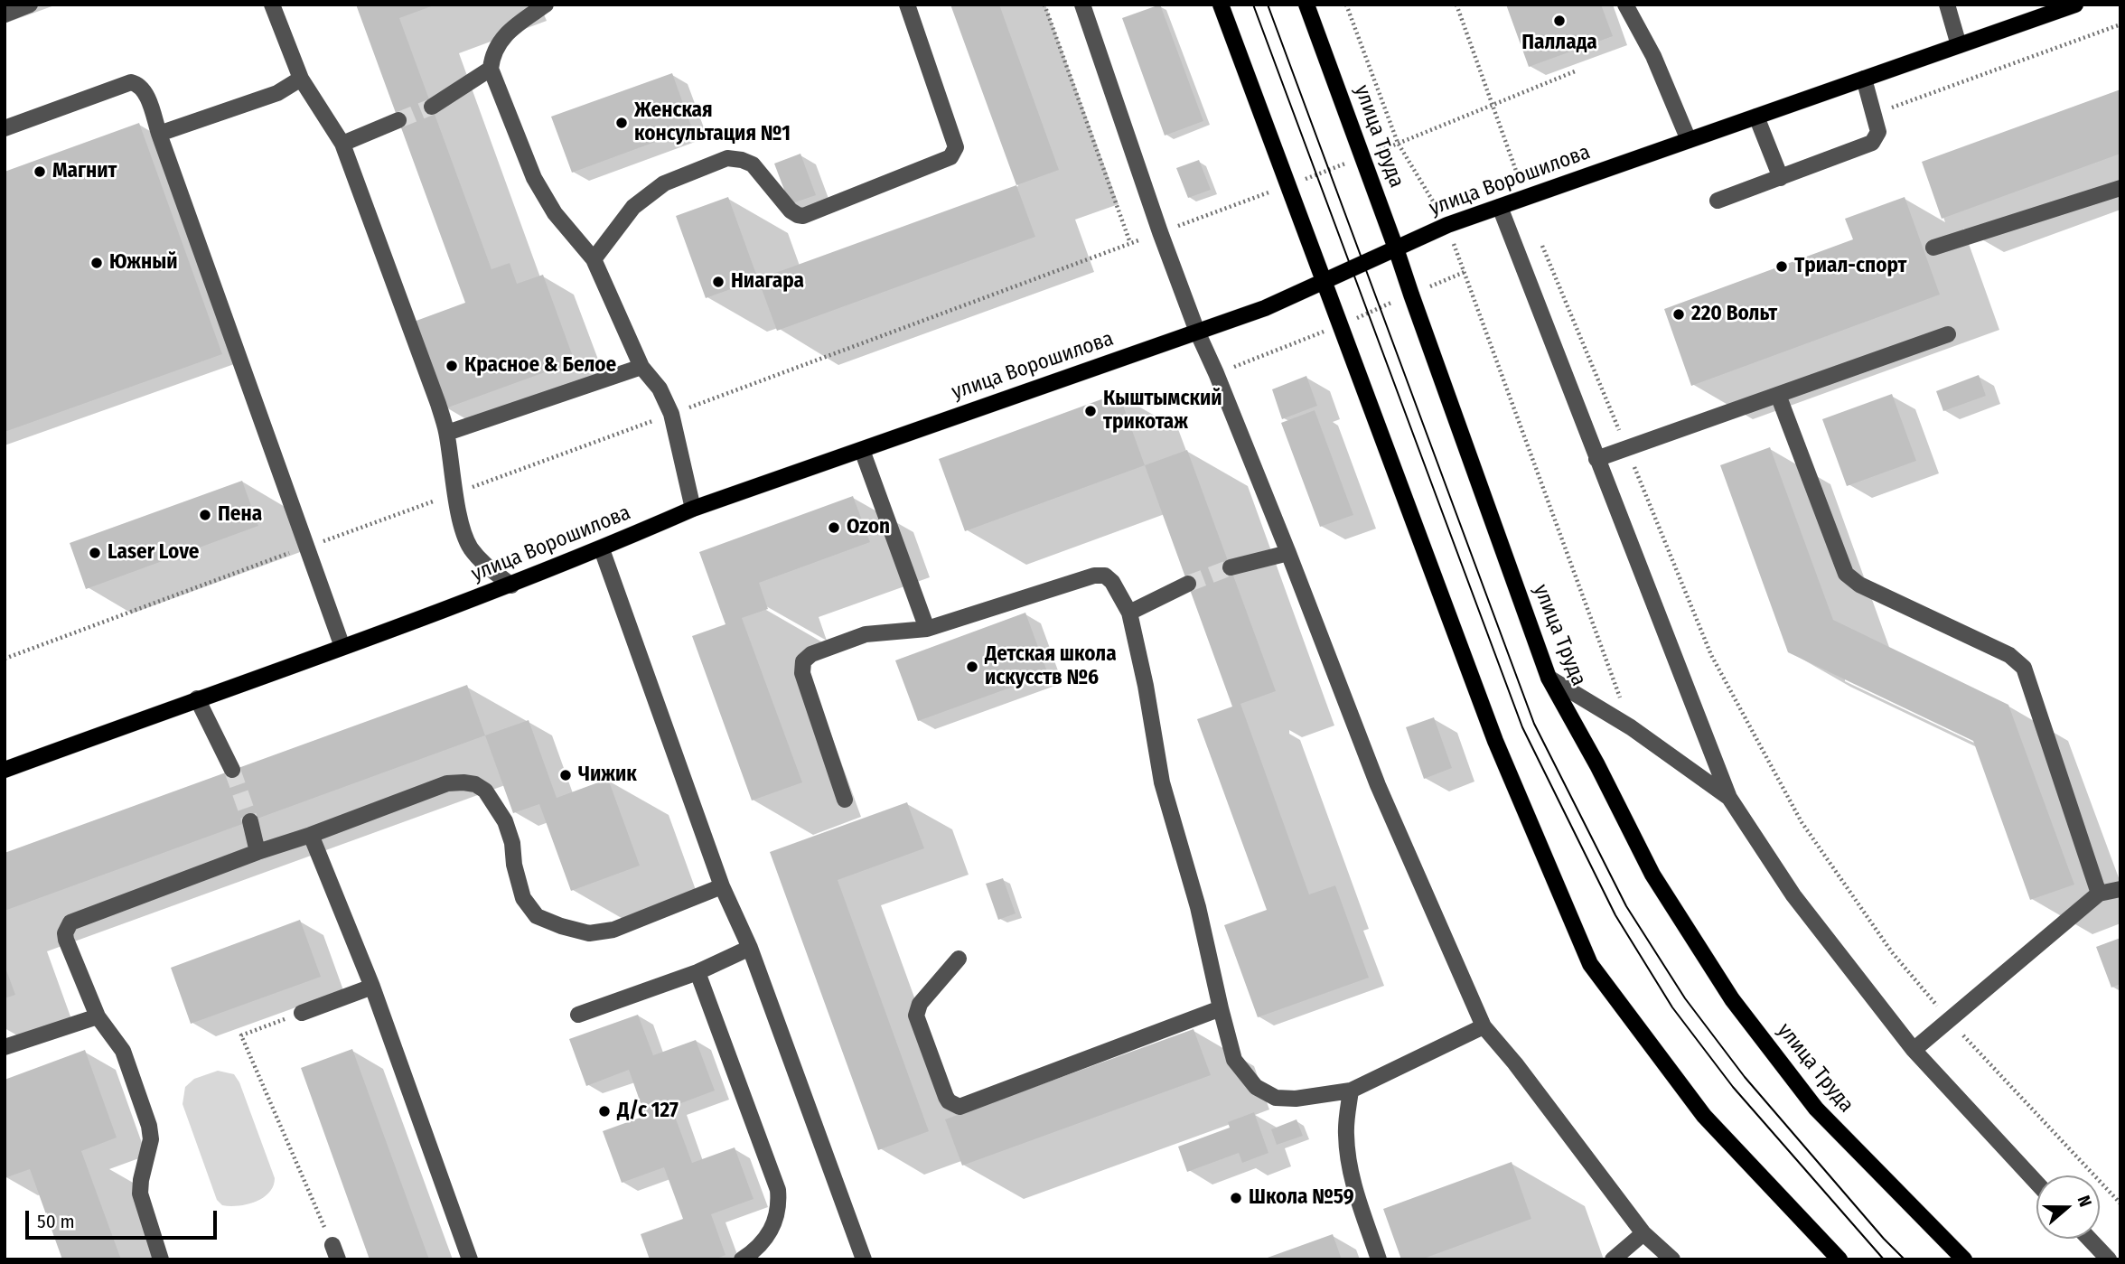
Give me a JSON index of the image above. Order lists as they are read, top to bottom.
{
  "streets": {
    "main road": ["улица Труда", "улица Ворошилова"]
  },
  "crossings": [
    ["улица Труда", "улица Ворошилова"]
  ],
  "places": [
    "Паллада",
    "Женская консультация №1",
    "Магнит",
    "Южный",
    "Триал-спорт",
    "Ниагара",
    "220 Вольт",
    "Красное & Белое",
    "Кыштымский трикотаж",
    "Пена",
    "Ozon",
    "Laser Love",
    "Детская школа искусств №6",
    "Чижик",
    "Д/с 127",
    "Школа №59"
  ],
  "scale_bar": "50 m",
  "north": "right"
}
